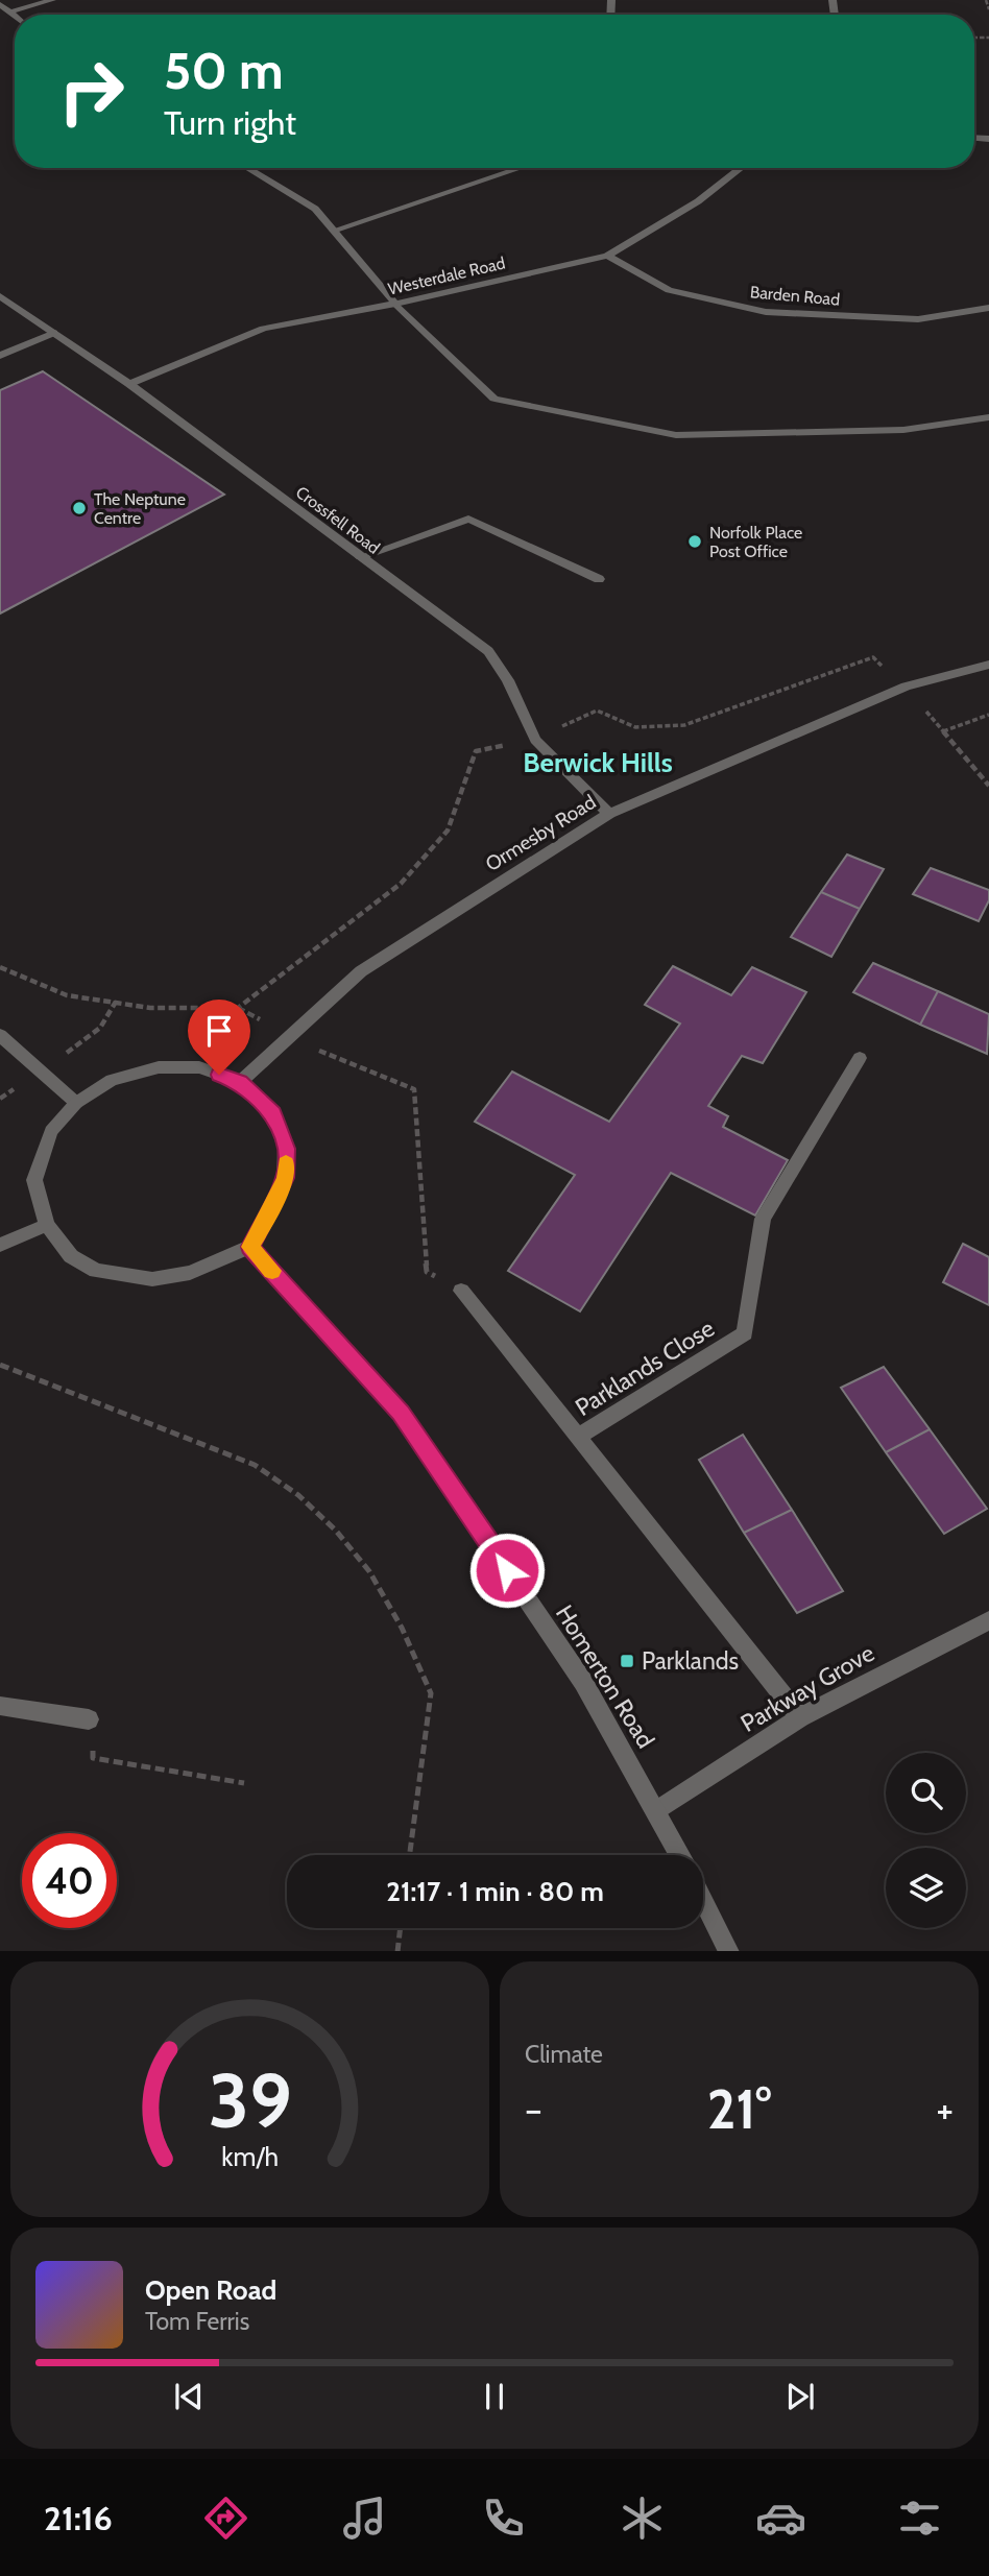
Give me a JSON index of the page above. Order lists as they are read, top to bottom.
{
  "streets": {
    "street": [
      "Westerdale Road",
      "Barden Road",
      "Crossfell Road",
      "Ormesby Road",
      "Parklands Close",
      "Homerton Road",
      "Parkway Grove"
    ]
  },
  "crossings": [
    ["Westerdale Road", "Barden Road"],
    ["Westerdale Road", "Crossfell Road"],
    ["Crossfell Road", "Ormesby Road"],
    ["Ormesby Road", "Homerton Road"],
    ["Parklands Close", "Parkway Grove"],
    ["Homerton Road", "Parkway Grove"]
  ],
  "districts": ["Berwick Hills"],
  "places": {
    "other": ["The Neptune Centre", "Norfolk Place Post Office"],
    "transit": ["Parklands"]
  },
  "page": {
    "turn": ["50 m", "Turn right"],
    "limit": "40",
    "trip": "21:17 · 1 min · 80 m",
    "tile": "Climate",
    "heat": ["−", "21°", "+"],
    "song": ["Open Road", "Tom Ferris"],
    "tabs": "21:16",
    "gauge": ["39", "km/h"]
  }
}
